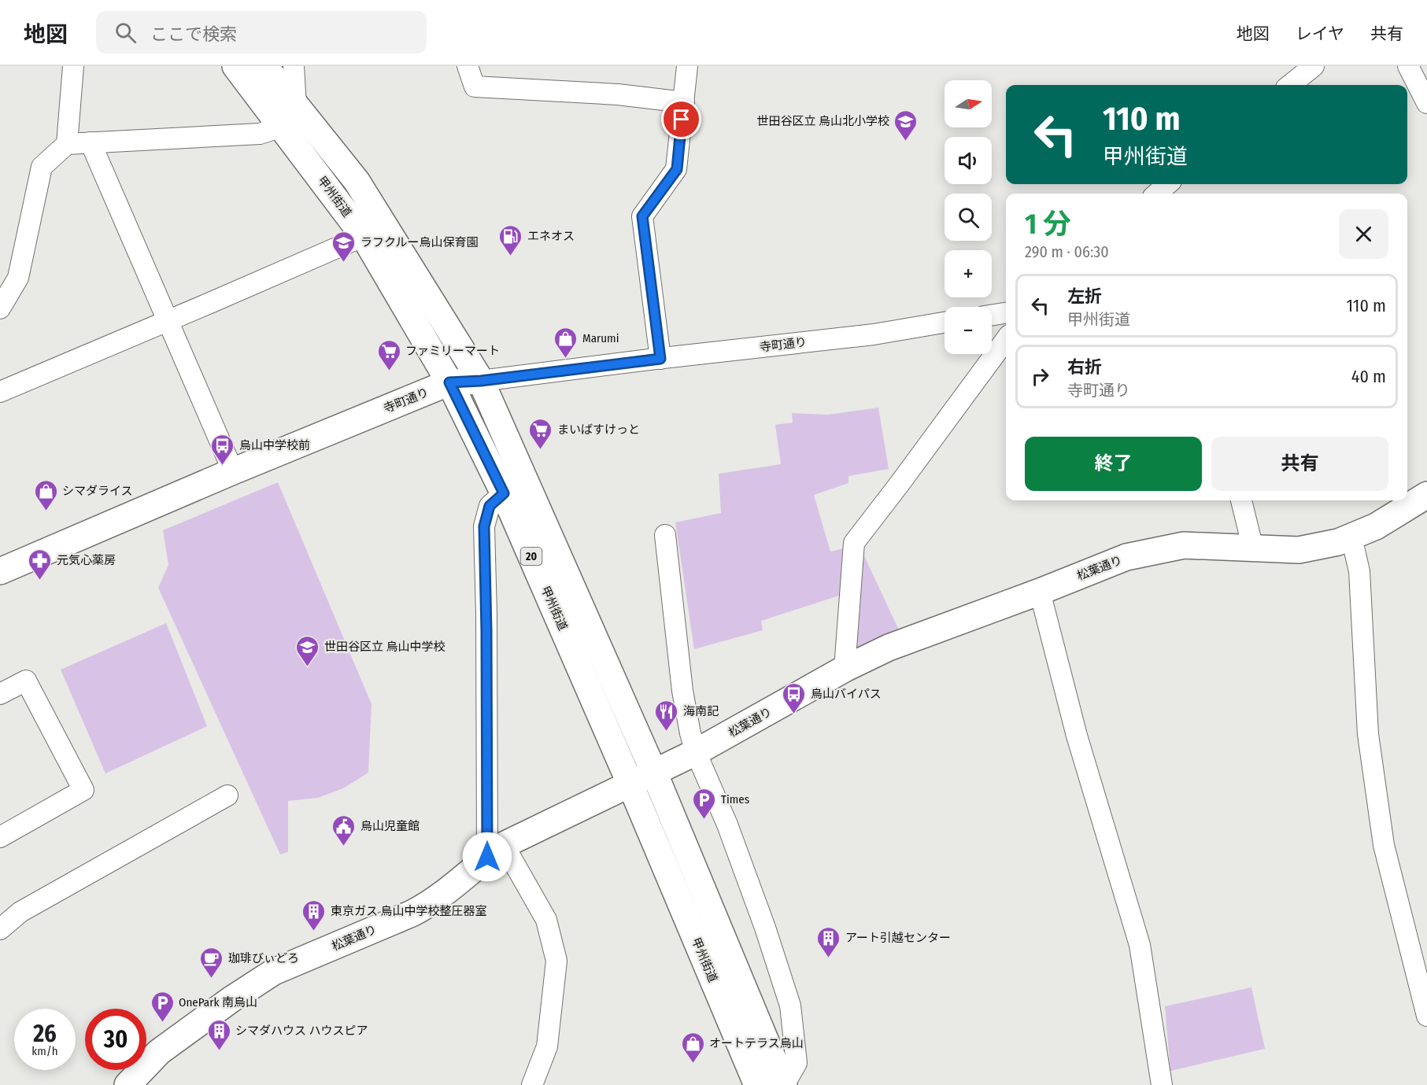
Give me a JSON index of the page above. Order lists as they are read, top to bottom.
{
  "streets": {
    "main road": [
      "甲州街道",
      "寺町通り",
      "20",
      "松葉通り"
    ]
  },
  "crossings": [
    ["甲州街道", "寺町通り"],
    ["甲州街道", "松葉通り"]
  ],
  "places": {
    "school or university": ["世田谷区立 烏山北小学校", "ラフクルー烏山保育園", "世田谷区立 烏山中学校"],
    "fuel station": ["エネオス"],
    "shop": ["Marumi", "シマダライス", "オートテラス烏山"],
    "supermarket": ["ファミリーマート", "まいばすけっと"],
    "bus stop": ["烏山中学校前", "烏山バイパス"],
    "pharmacy": ["元気心薬房"],
    "restaurant": ["海南記"],
    "parking": ["Times", "OnePark 南烏山"],
    "public building": ["烏山児童館"],
    "building": ["東京ガス 烏山中学校整圧器室", "アート引越センター", "シマダハウス ハウスピア"],
    "cafe": ["珈琲びぃどろ"]
  },
  "north": "right",
  "page": {
    "header": "地図",
    "search": "ここで検索",
    "nav": ["地図", "レイヤ", "共有"],
    "map_buttons": ["+", "−"],
    "turn": ["110 m", "甲州街道"],
    "heading": ["1 分", "290 m · 06:30"],
    "list": [
      {
        "name": "左折",
        "note": "甲州街道",
        "value": "110 m"
      },
      {
        "name": "右折",
        "note": "寺町通り",
        "value": "40 m"
      }
    ],
    "buttons": ["終了", "共有"],
    "speed": "26 km/h",
    "limit": "30"
  }
}
